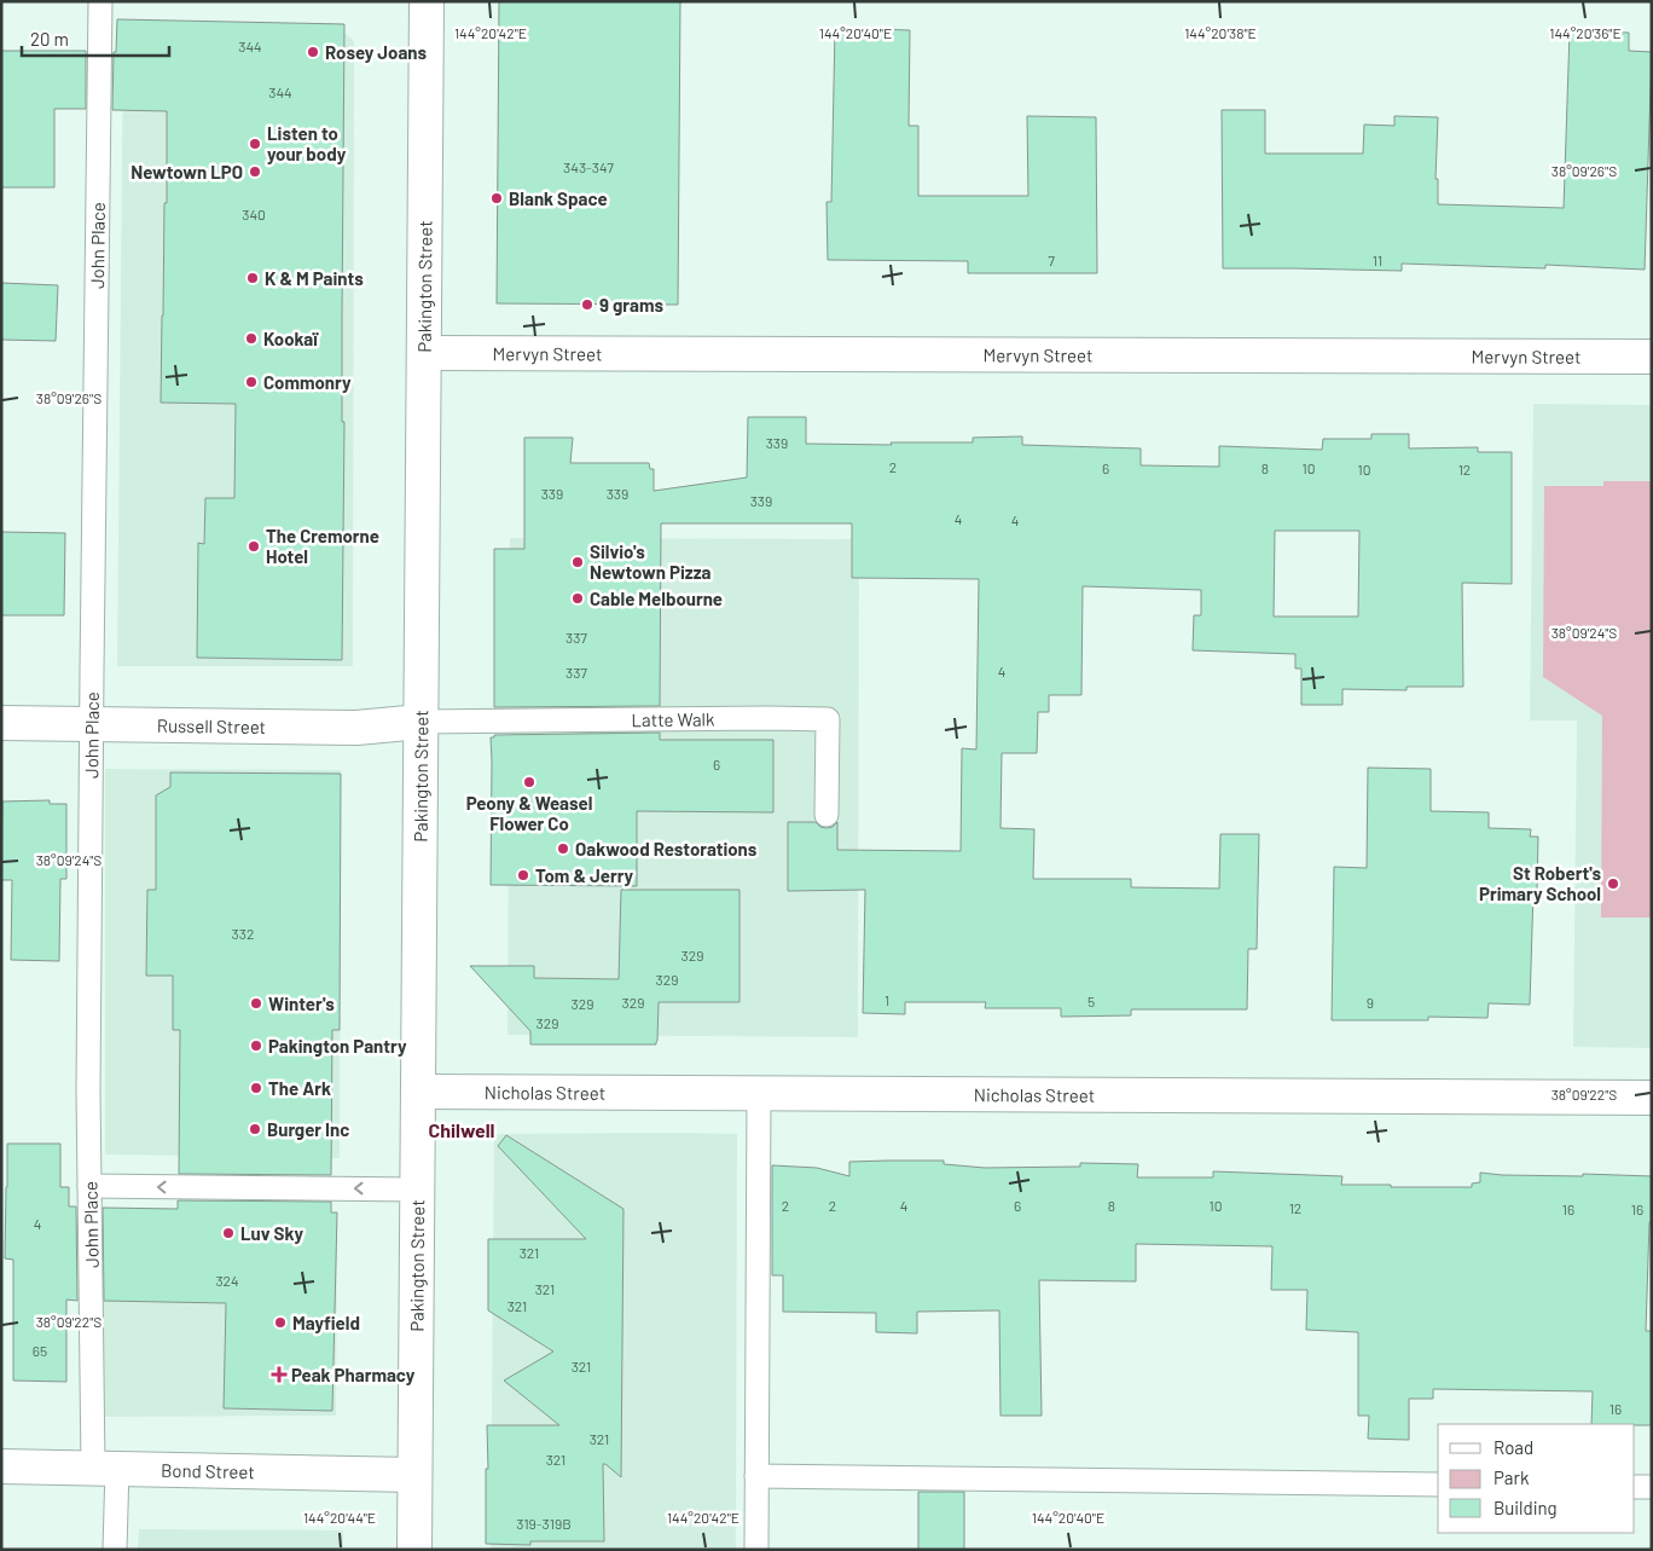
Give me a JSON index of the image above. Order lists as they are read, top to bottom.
{
  "streets": {
    "street": [
      "Pakington Street",
      "Mervyn Street",
      "Russell Street",
      "Nicholas Street",
      "Bond Street"
    ],
    "lane": ["John Place", "Latte Walk"]
  },
  "crossings": [
    ["John Place", "Russell Street"],
    ["John Place", "Bond Street"],
    ["Pakington Street", "Mervyn Street"],
    ["Pakington Street", "Latte Walk"],
    ["Pakington Street", "Russell Street"],
    ["Pakington Street", "Nicholas Street"],
    ["Pakington Street", "Bond Street"],
    ["Latte Walk", "Russell Street"]
  ],
  "districts": ["Chilwell"],
  "places": {
    "other": [
      "Rosey Joans",
      "Listen to your body",
      "Newtown LPO",
      "Blank Space",
      "K & M Paints",
      "9 grams",
      "Kookaï",
      "Commonry",
      "The Cremorne Hotel",
      "Silvio's Newtown Pizza",
      "Cable Melbourne",
      "Peony & Weasel Flower Co",
      "Oakwood Restorations",
      "Tom & Jerry",
      "St Robert's Primary School",
      "Winter's",
      "Pakington Pantry",
      "The Ark",
      "Burger Inc",
      "Luv Sky",
      "Mayfield"
    ],
    "health": ["Peak Pharmacy"]
  },
  "house_numbers": [
    "344",
    "344",
    "343-347",
    "340",
    "7",
    "11",
    "339",
    "2",
    "6",
    "8",
    "10",
    "10",
    "12",
    "339",
    "339",
    "339",
    "4",
    "4",
    "337",
    "4",
    "337",
    "6",
    "332",
    "329",
    "329",
    "1",
    "5",
    "329",
    "9",
    "329",
    "329",
    "2",
    "2",
    "4",
    "6",
    "8",
    "10",
    "12",
    "16",
    "16",
    "4",
    "321",
    "324",
    "321",
    "321",
    "65",
    "321",
    "16",
    "321",
    "321",
    "319-319B"
  ],
  "legend": ["Road", "Park", "Building"],
  "scale_bar": "20 m",
  "coordinates": [
    "144°20'42\"E",
    "144°20'40\"E",
    "144°20'38\"E",
    "144°20'36\"E",
    "38°09'26\"S",
    "38°09'24\"S",
    "38°09'22\"S",
    "144°20'44\"E"
  ]
}
